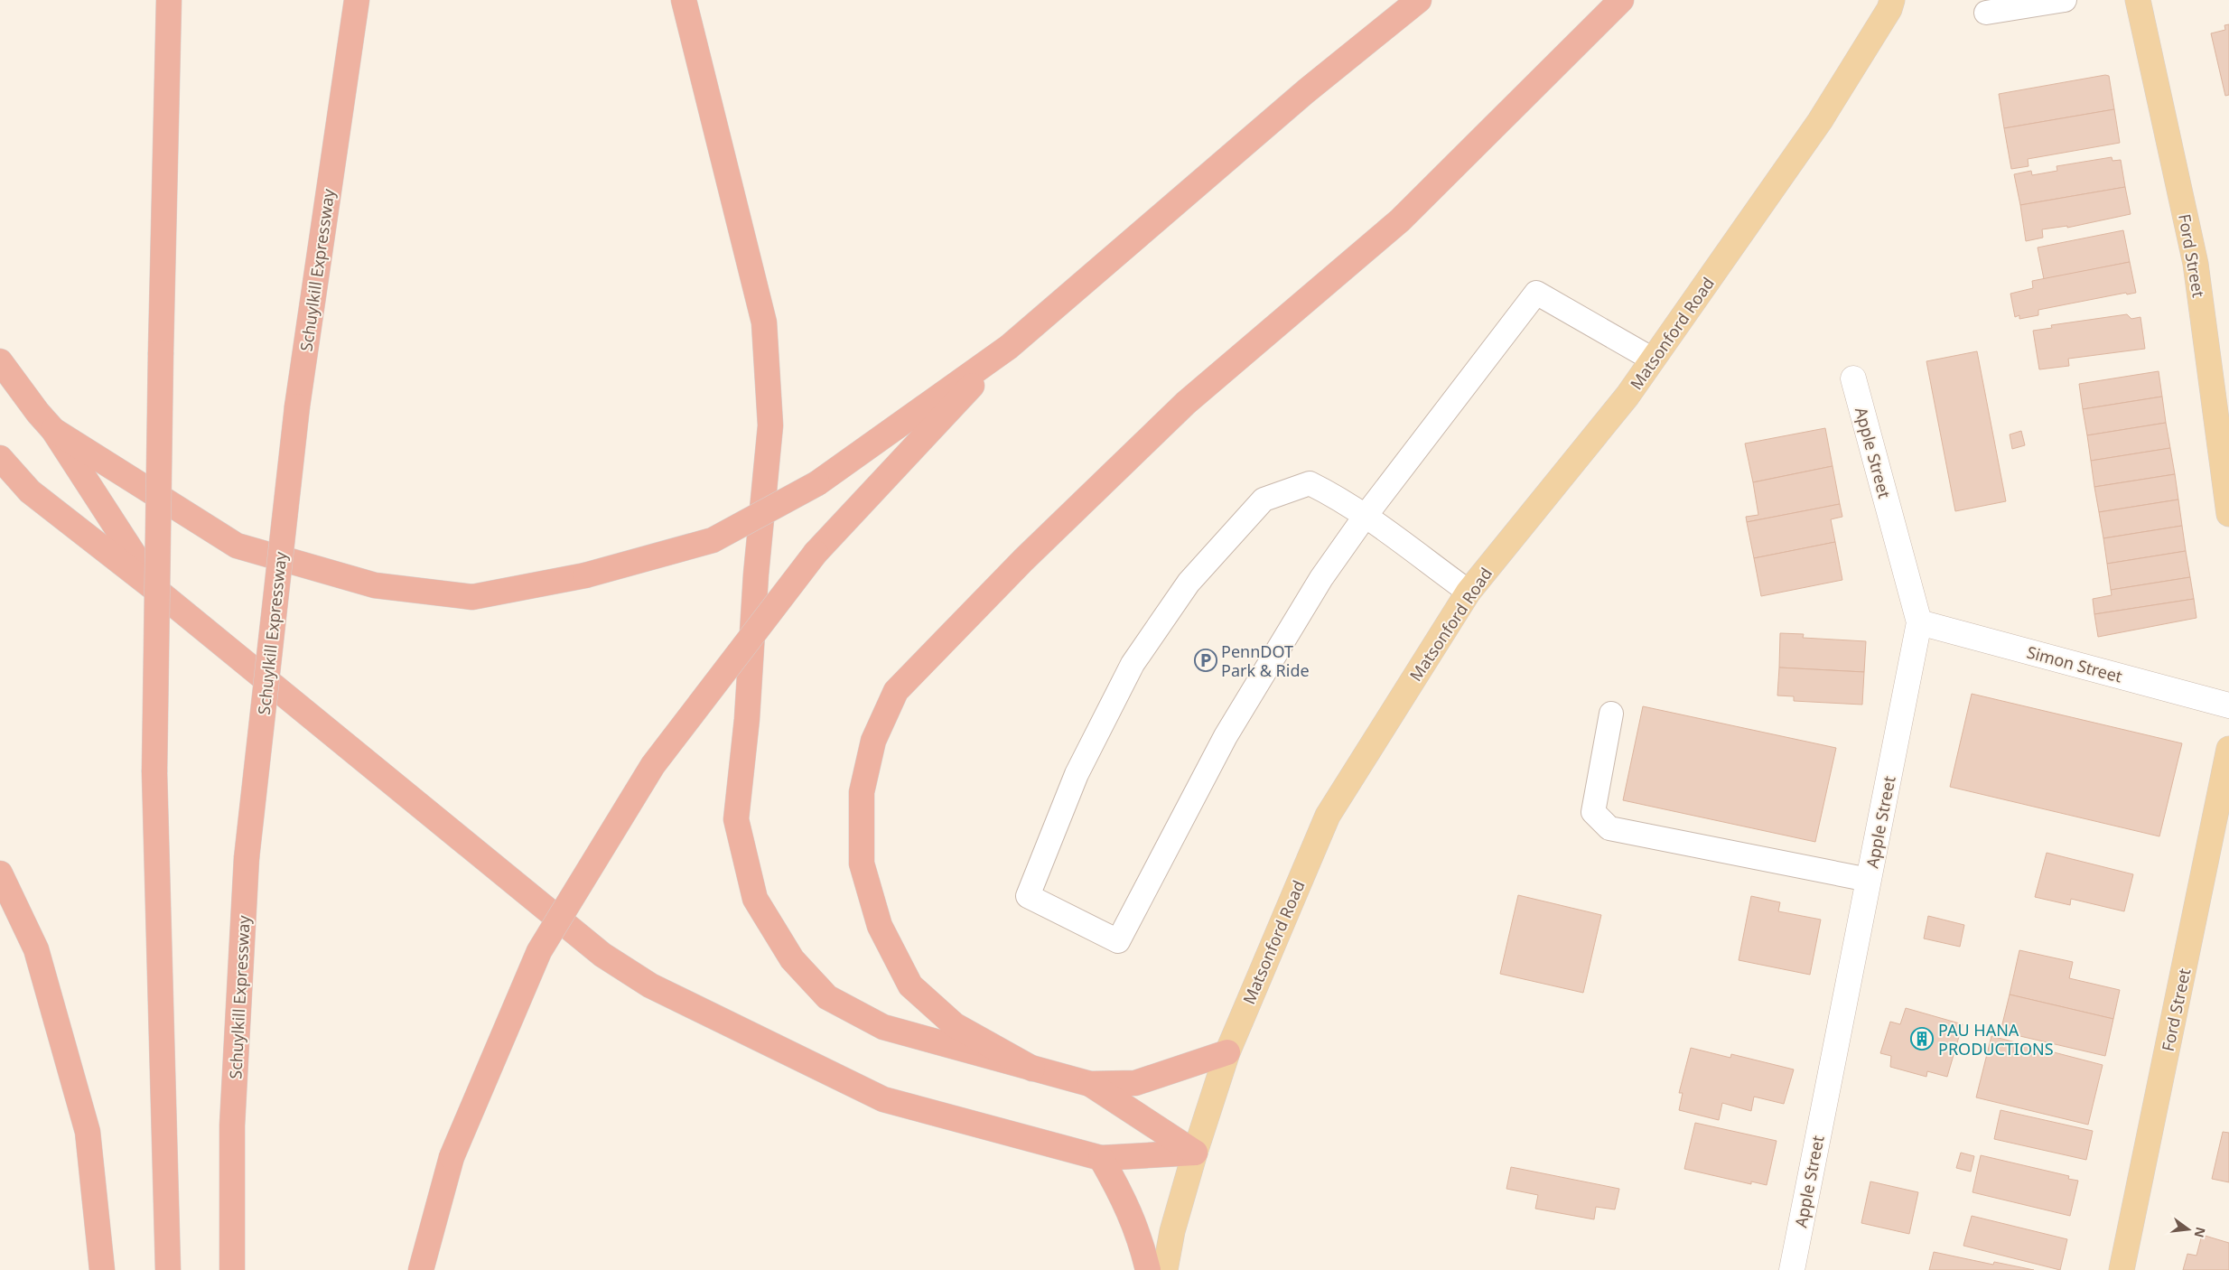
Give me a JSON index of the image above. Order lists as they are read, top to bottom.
{
  "streets": {
    "highway": ["Schuylkill Expressway"],
    "main road": ["Ford Street", "Matsonford Road"],
    "street": ["Apple Street", "Simon Street"]
  },
  "crossings": [
    ["Apple Street", "Simon Street"]
  ],
  "places": {
    "parking": ["PennDOT Park & Ride"],
    "building": ["PAU HANA PRODUCTIONS"]
  },
  "north": "right"
}
